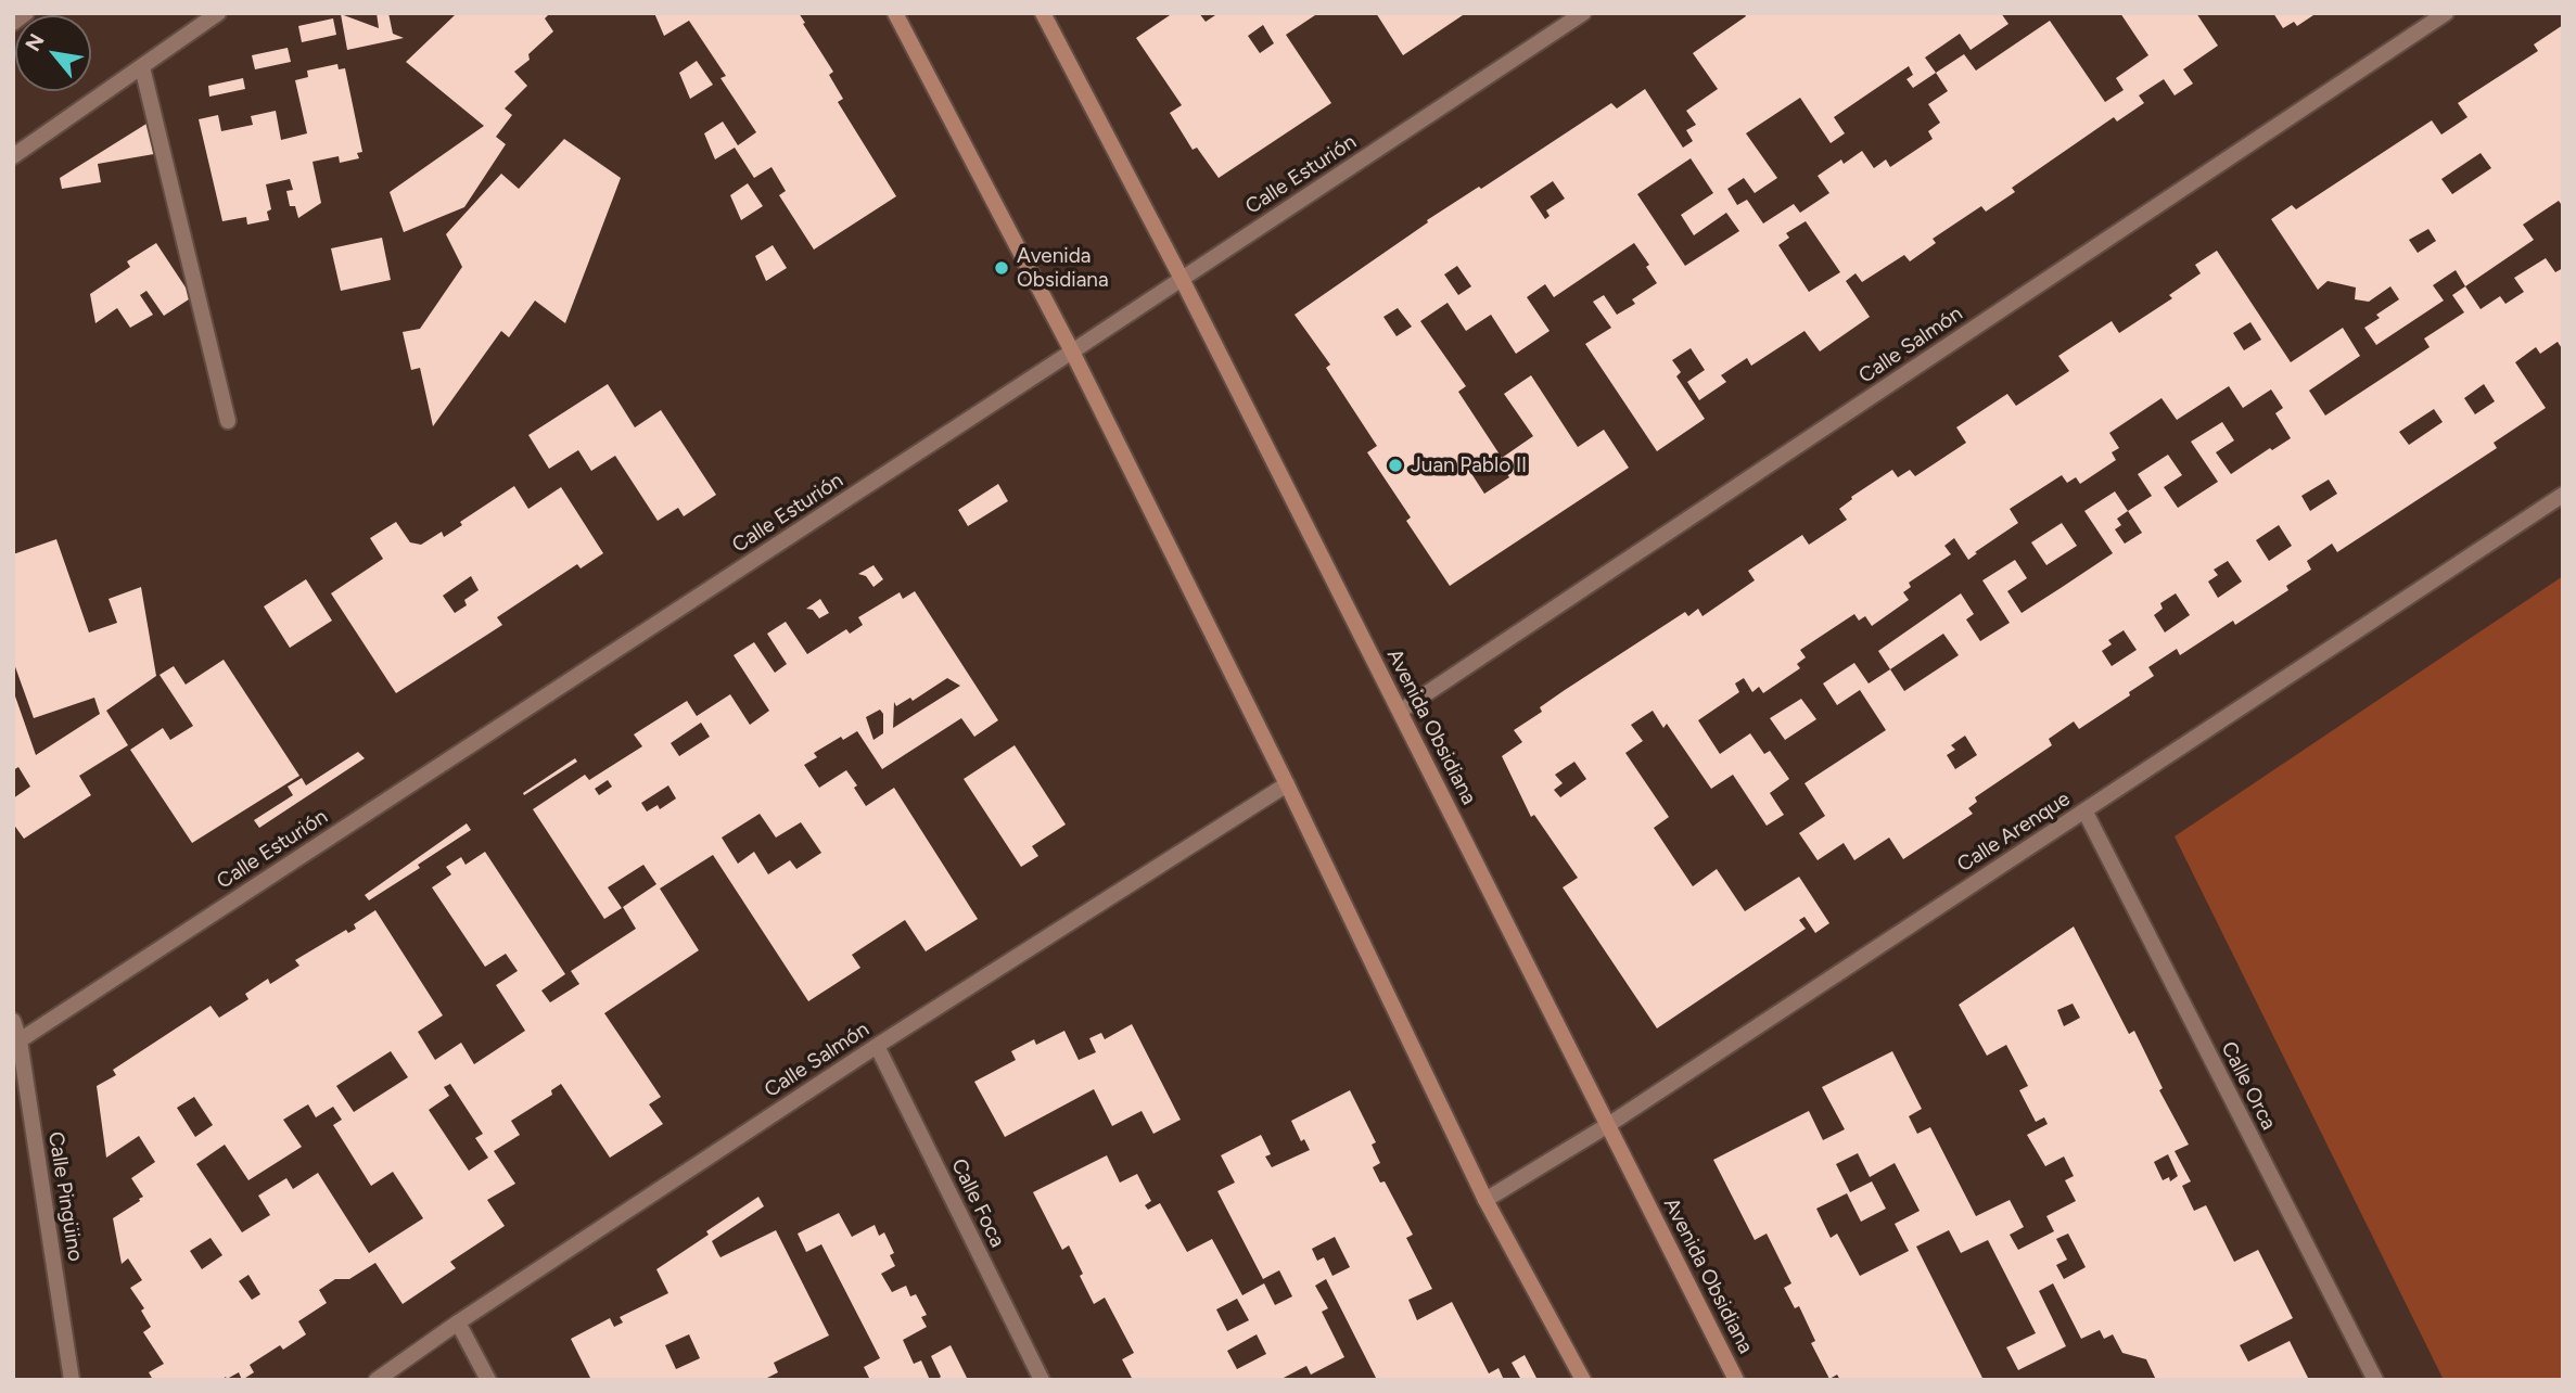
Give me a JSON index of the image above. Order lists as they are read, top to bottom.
{
  "streets": {
    "street": [
      "Calle Esturión",
      "Calle Salmón",
      "Avenida Obsidiana",
      "Calle Arenque",
      "Calle Orca",
      "Calle Pingüino",
      "Calle Foca"
    ]
  },
  "crossings": [
    ["Calle Esturión", "Avenida Obsidiana"],
    ["Calle Esturión", "Calle Pingüino"],
    ["Calle Salmón", "Avenida Obsidiana"],
    ["Calle Salmón", "Calle Foca"],
    ["Avenida Obsidiana", "Calle Arenque"],
    ["Calle Arenque", "Calle Orca"]
  ],
  "places": ["Avenida Obsidiana", "Juan Pablo II"],
  "north": "top left"
}
